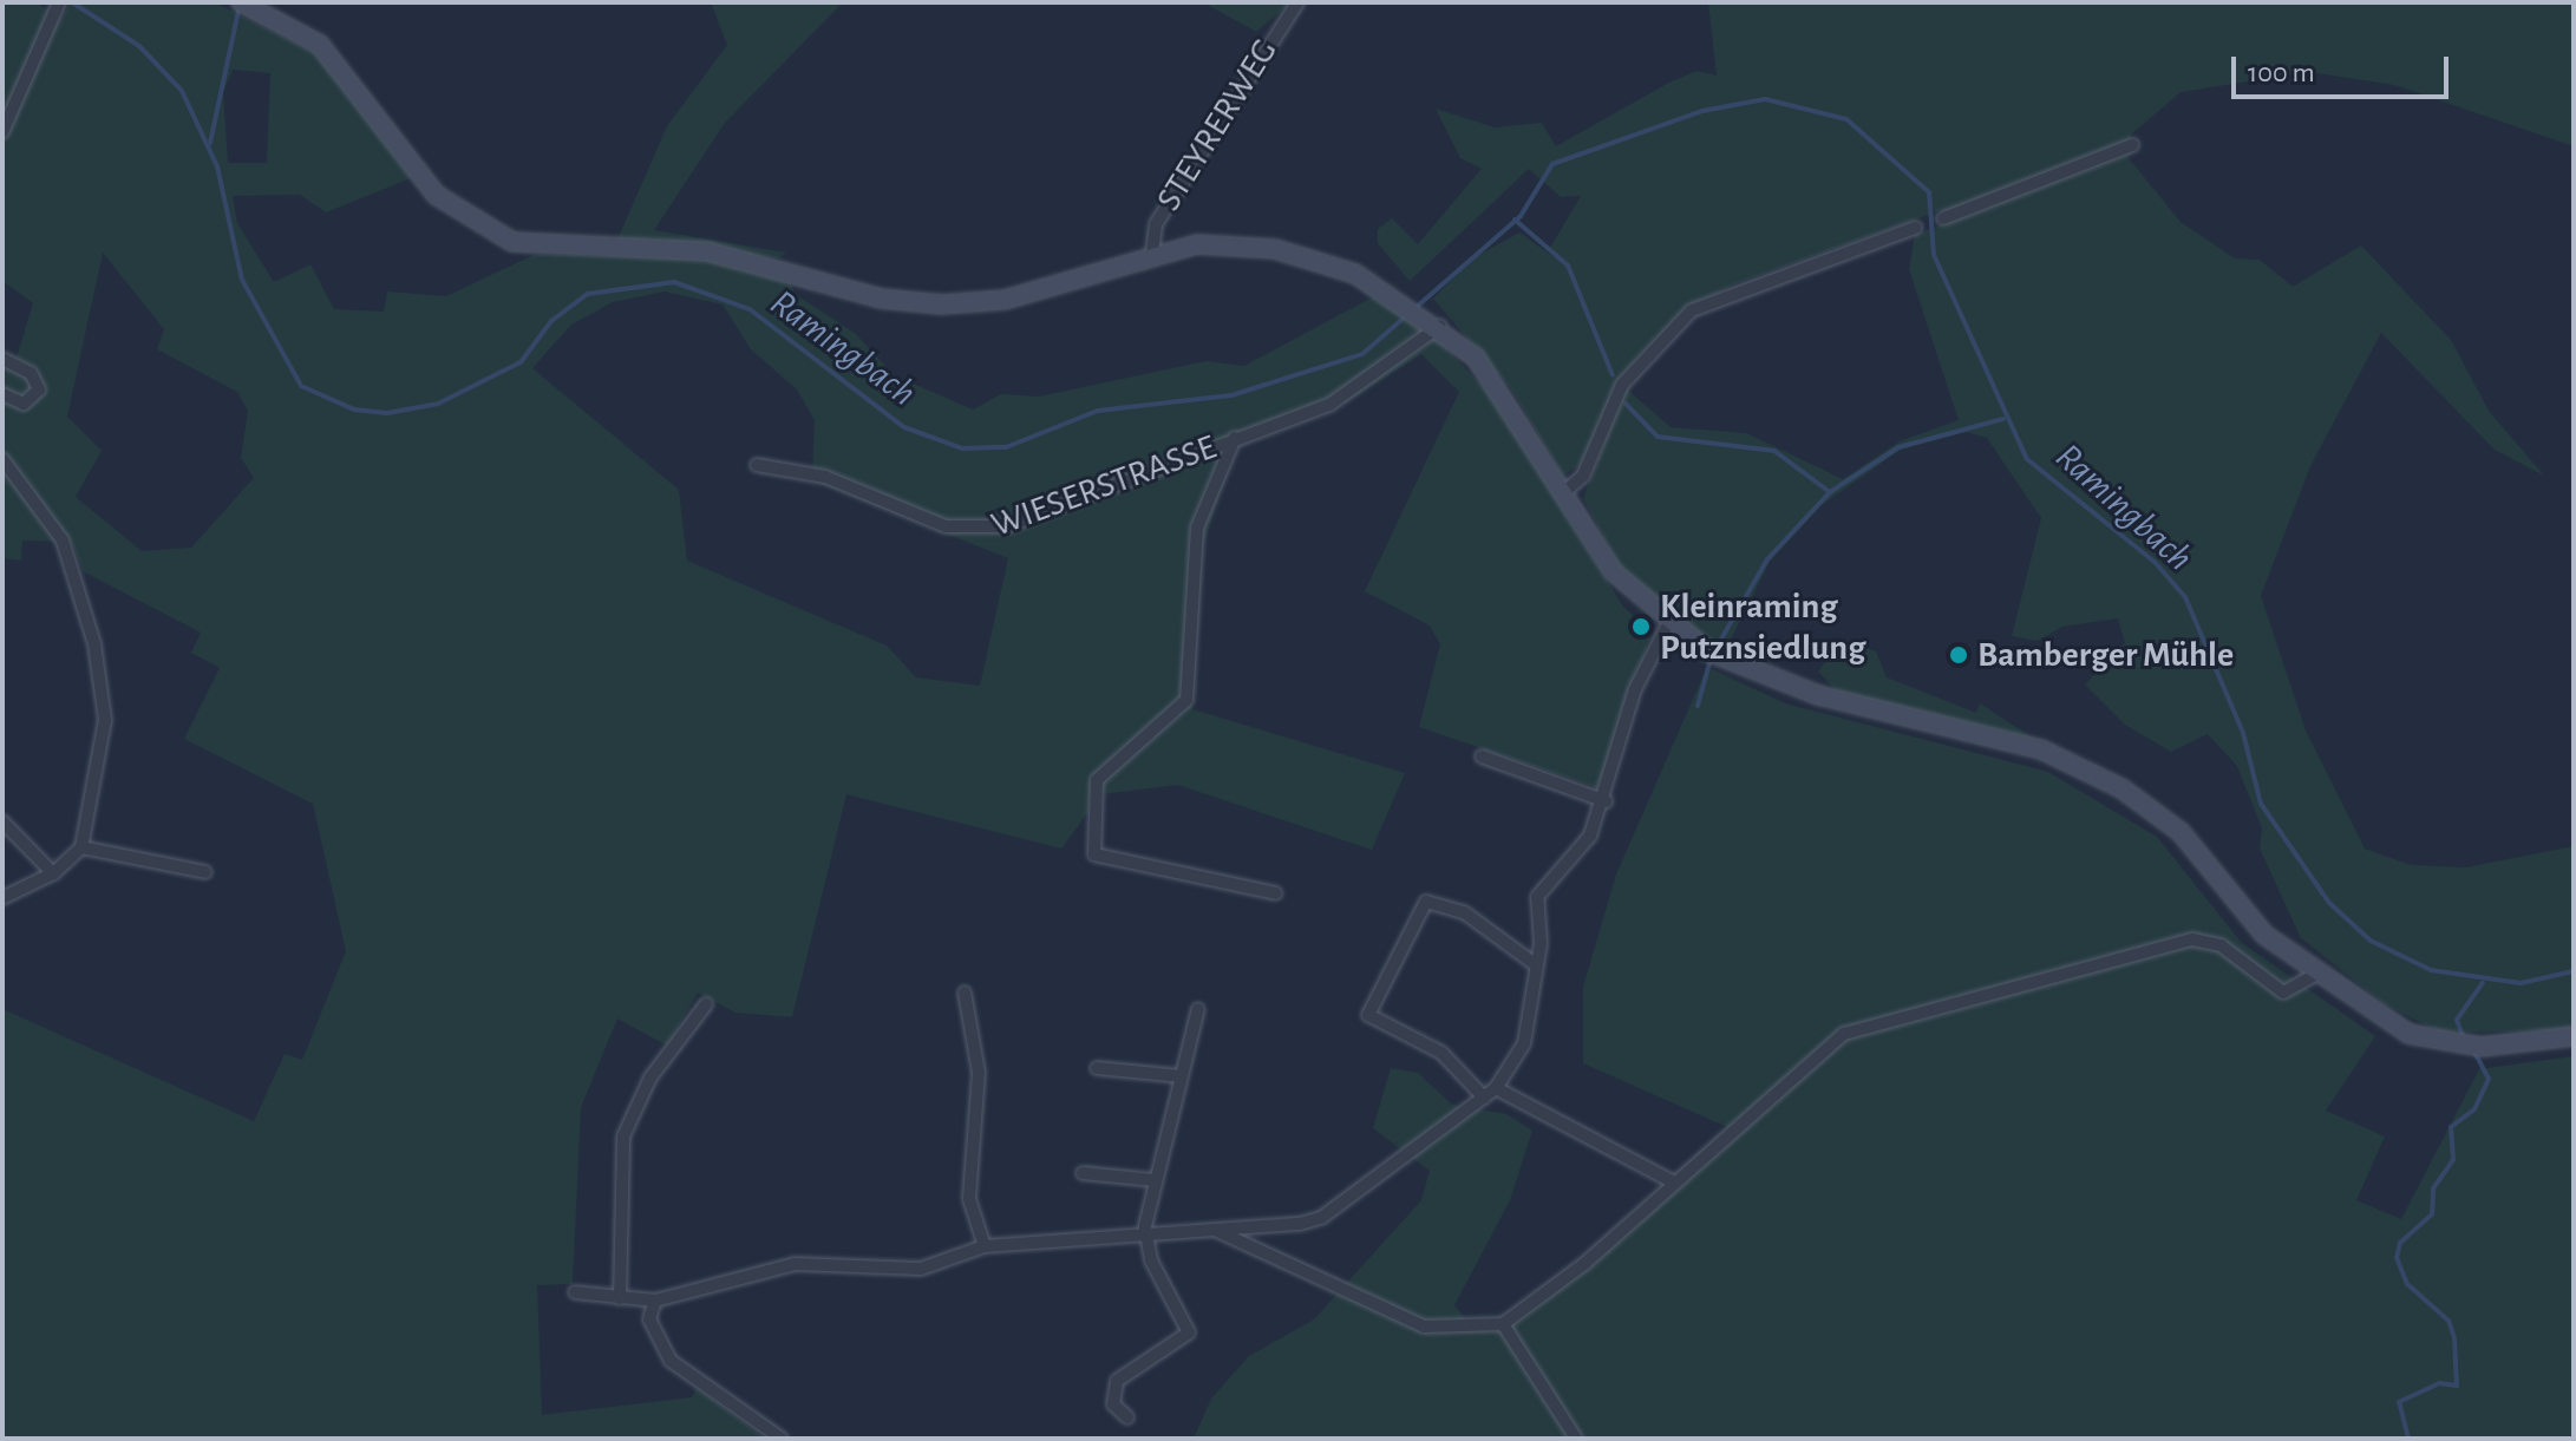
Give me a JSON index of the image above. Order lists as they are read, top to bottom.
{
  "streets": {
    "street": ["STEYRERWEG", "WIESERSTRASSE"]
  },
  "water": ["Ramingbach"],
  "places": ["Kleinraming Putznsiedlung", "Bamberger Mühle"],
  "scale_bar": "100 m"
}
